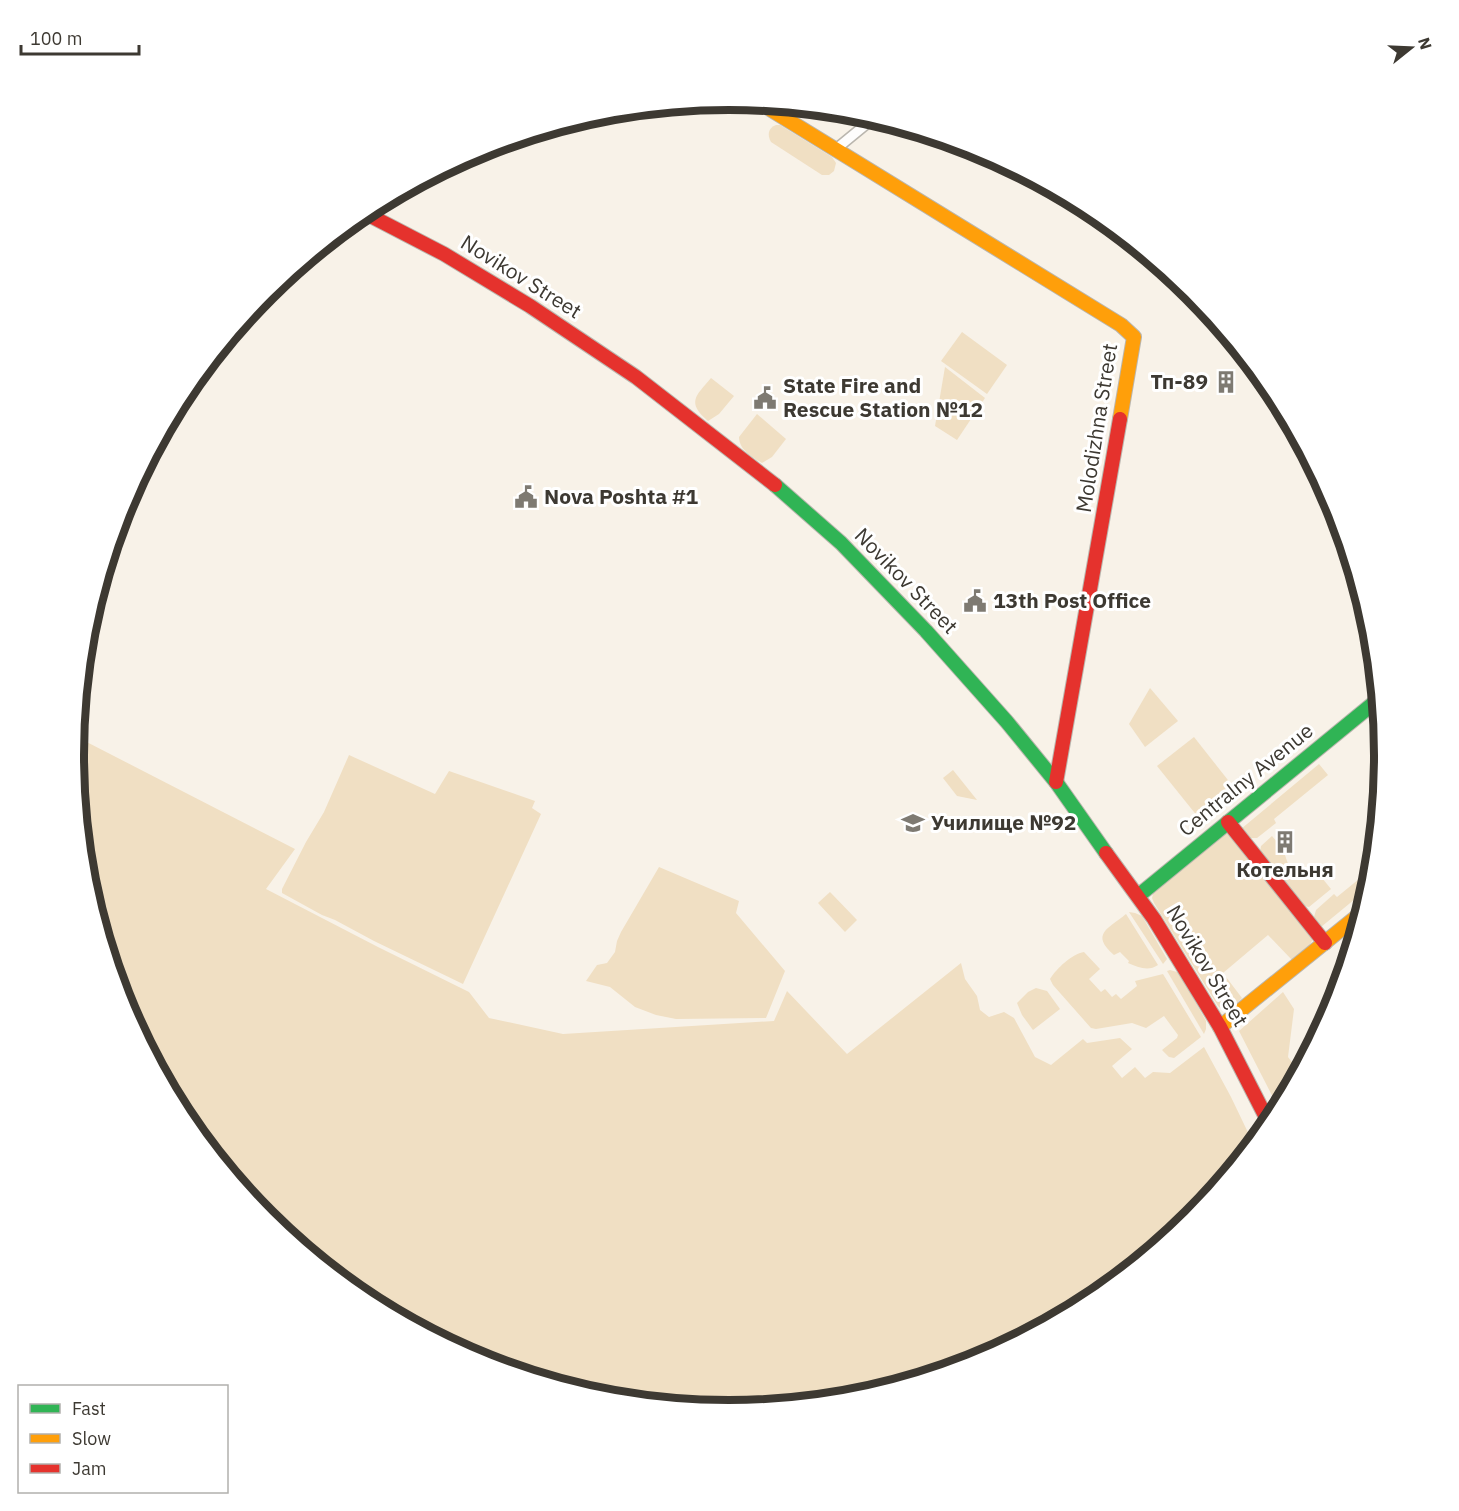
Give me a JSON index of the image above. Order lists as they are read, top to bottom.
{
  "streets": {
    "street": ["Novikov Street", "Molodizhna Street", "Centralny Avenue"]
  },
  "crossings": [
    ["Novikov Street", "Molodizhna Street"],
    ["Novikov Street", "Centralny Avenue"]
  ],
  "places": {
    "building": ["Тп-89", "Котельня"],
    "public building": ["State Fire and Rescue Station №12", "Nova Poshta #1", "13th Post Office"],
    "school or university": ["Училище №92"]
  },
  "legend": ["Fast", "Slow", "Jam"],
  "scale_bar": "100 m",
  "north": "right"
}
